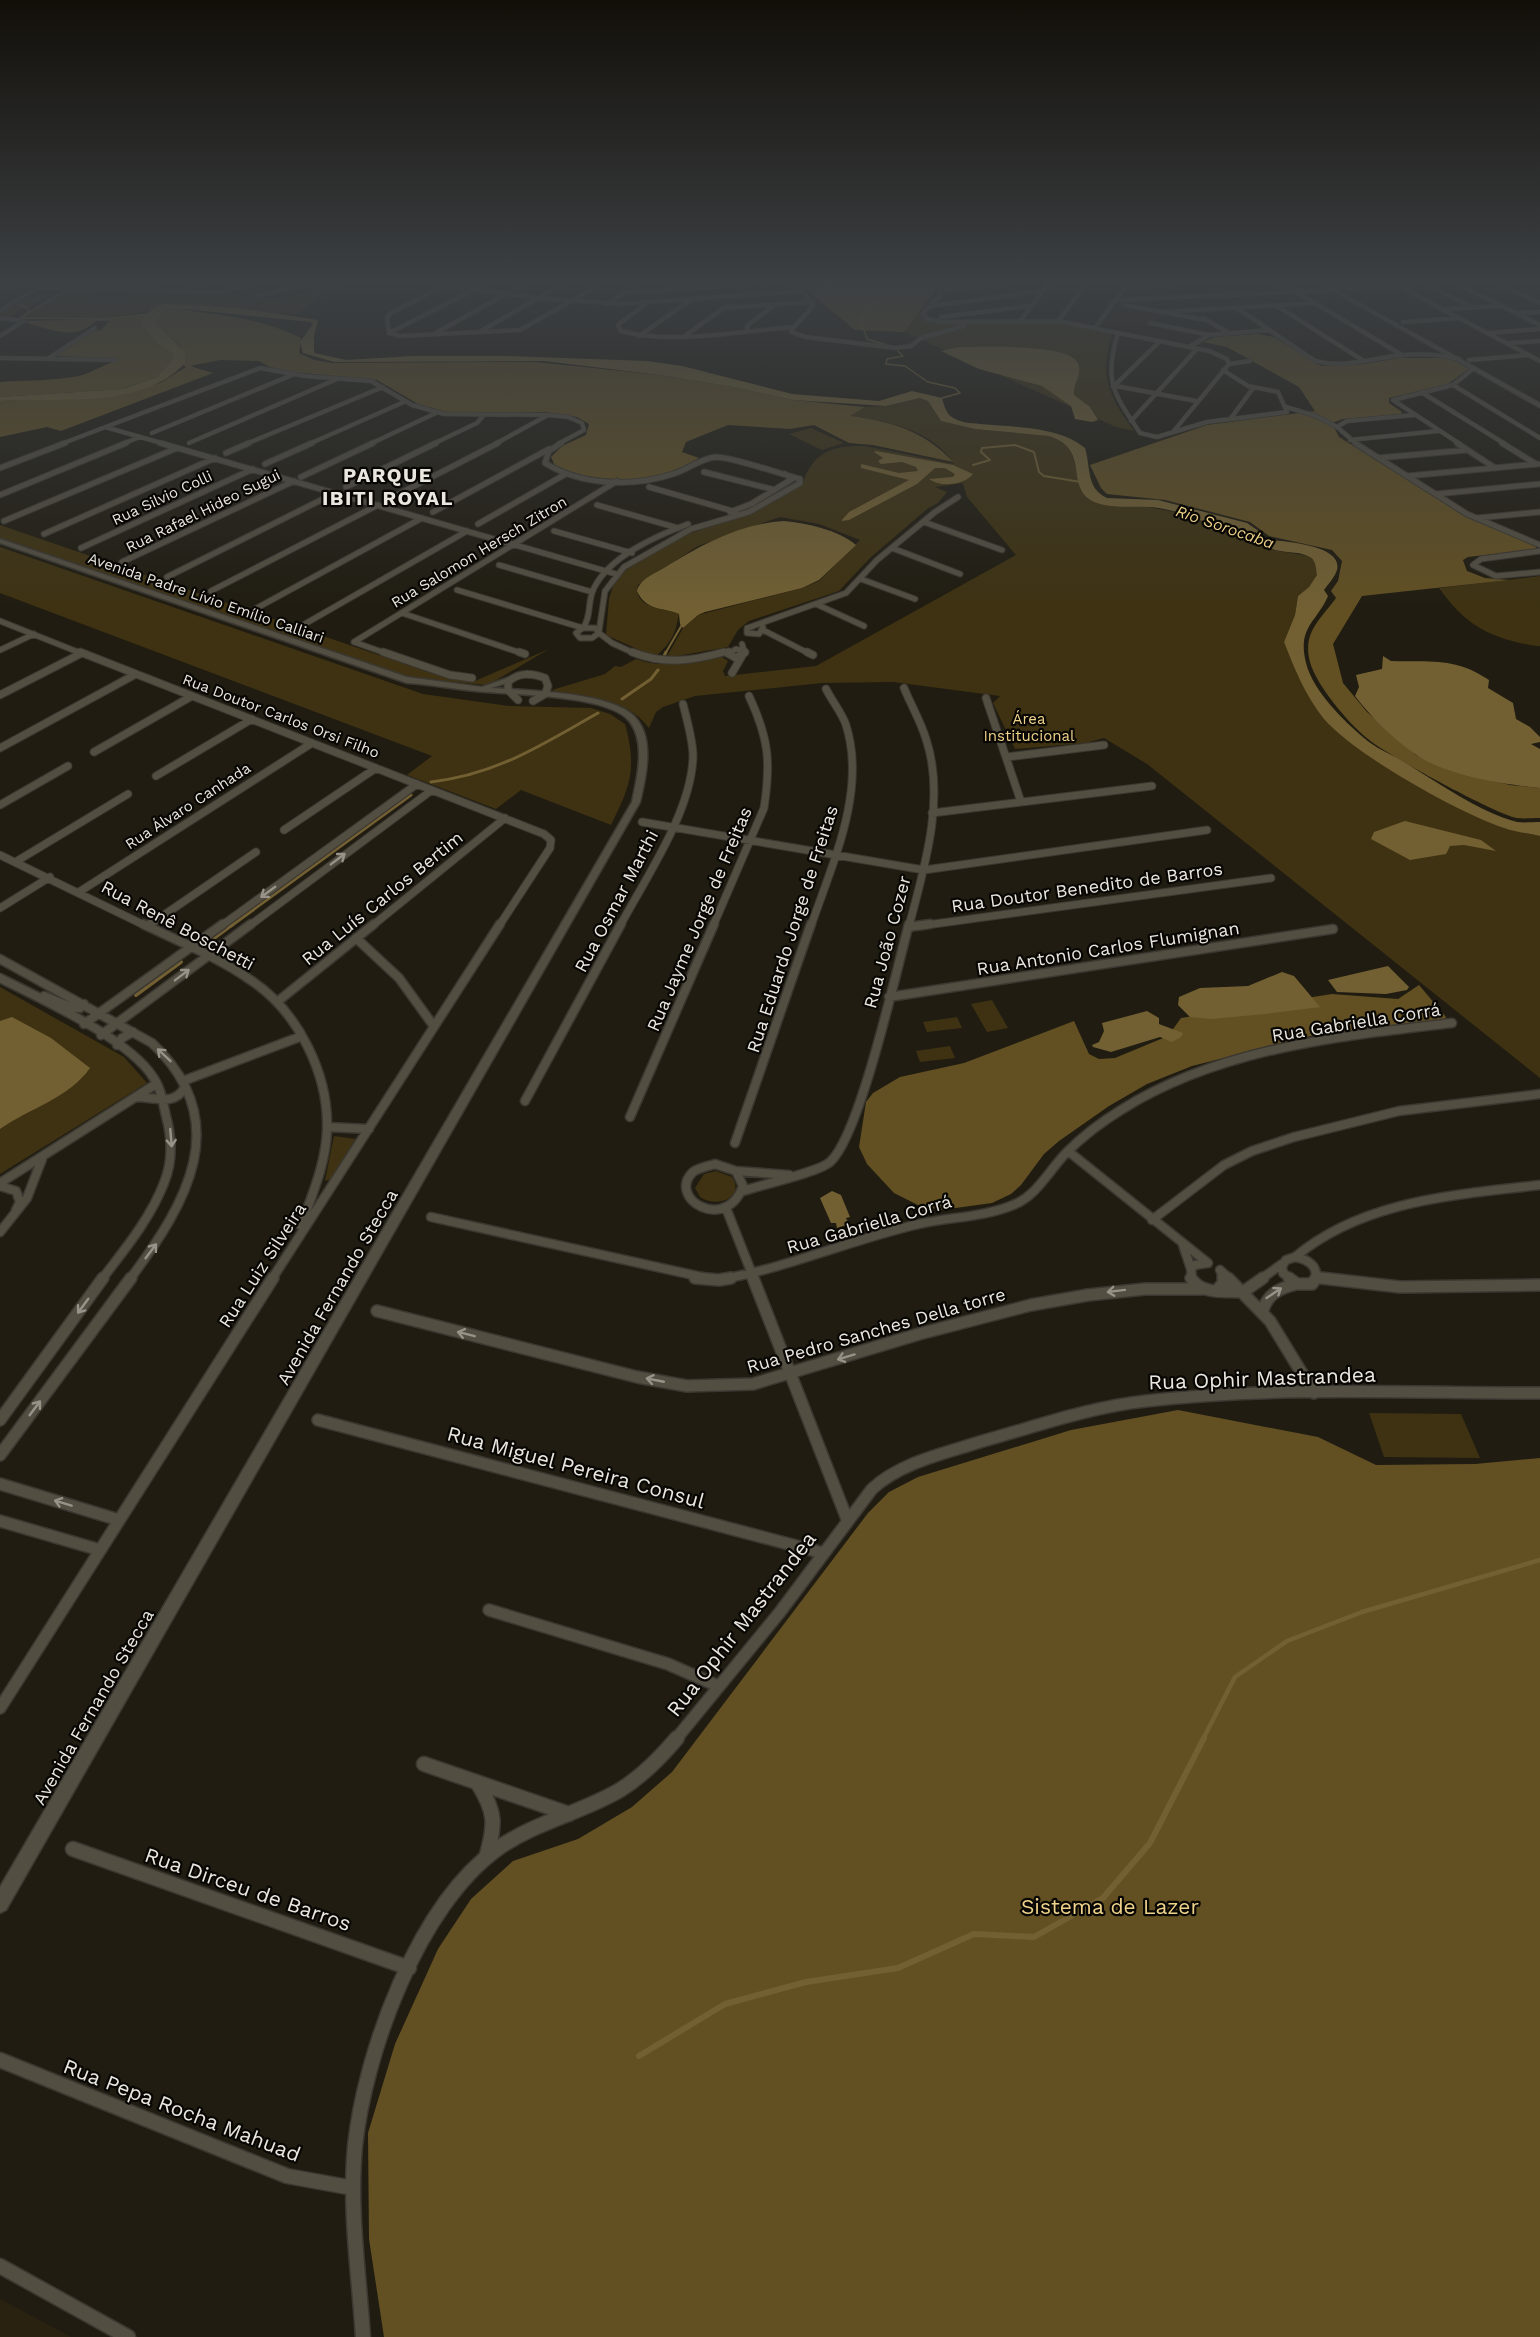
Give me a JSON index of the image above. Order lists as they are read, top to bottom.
{
  "streets": {
    "street": [
      "Rua Silvio Colli",
      "Rua Rafael Hideo Sugui",
      "Rua Salomon Hersch Zitron",
      "Avenida Padre Lívio Emílio Calliari",
      "Rua Doutor Carlos Orsi Filho",
      "Rua Álvaro Canhada",
      "Rua Doutor Benedito de Barros",
      "Rua Luís Carlos Bertim",
      "Rua Osmar Marthi",
      "Rua Jayme Jorge de Freitas",
      "Rua Renê Boschetti",
      "Rua Eduardo Jorge de Freitas",
      "Rua João Cozer",
      "Rua Antonio Carlos Flumignan",
      "Rua Gabriella Corrá",
      "Rua Luiz Silveira",
      "Avenida Fernando Stecca",
      "Rua Pedro Sanches Della torre",
      "Rua Ophir Mastrandea",
      "Rua Miguel Pereira Consul",
      "Rua Dirceu de Barros",
      "Rua Pepa Rocha Mahuad"
    ]
  },
  "crossings": [
    ["Avenida Padre Lívio Emílio Calliari", "Avenida Fernando Stecca"],
    ["Rua Doutor Carlos Orsi Filho", "Rua Álvaro Canhada"],
    ["Rua Doutor Carlos Orsi Filho", "Rua Luís Carlos Bertim"],
    ["Rua Doutor Carlos Orsi Filho", "Rua Luiz Silveira"],
    ["Rua Álvaro Canhada", "Rua Renê Boschetti"],
    ["Rua Doutor Benedito de Barros", "Rua João Cozer"],
    ["Rua Luís Carlos Bertim", "Rua Renê Boschetti"],
    ["Rua Renê Boschetti", "Rua Luiz Silveira"],
    ["Rua João Cozer", "Rua Antonio Carlos Flumignan"],
    ["Rua Ophir Mastrandea", "Rua Miguel Pereira Consul"],
    ["Rua Ophir Mastrandea", "Rua Dirceu de Barros"],
    ["Rua Ophir Mastrandea", "Rua Pepa Rocha Mahuad"]
  ],
  "one_way": ["Rua Pedro Sanches Della torre"],
  "districts": ["PARQUE IBITI ROYAL"],
  "water": ["Rio Sorocaba"],
  "parks": ["Área Institucional", "Sistema de Lazer"]
}
